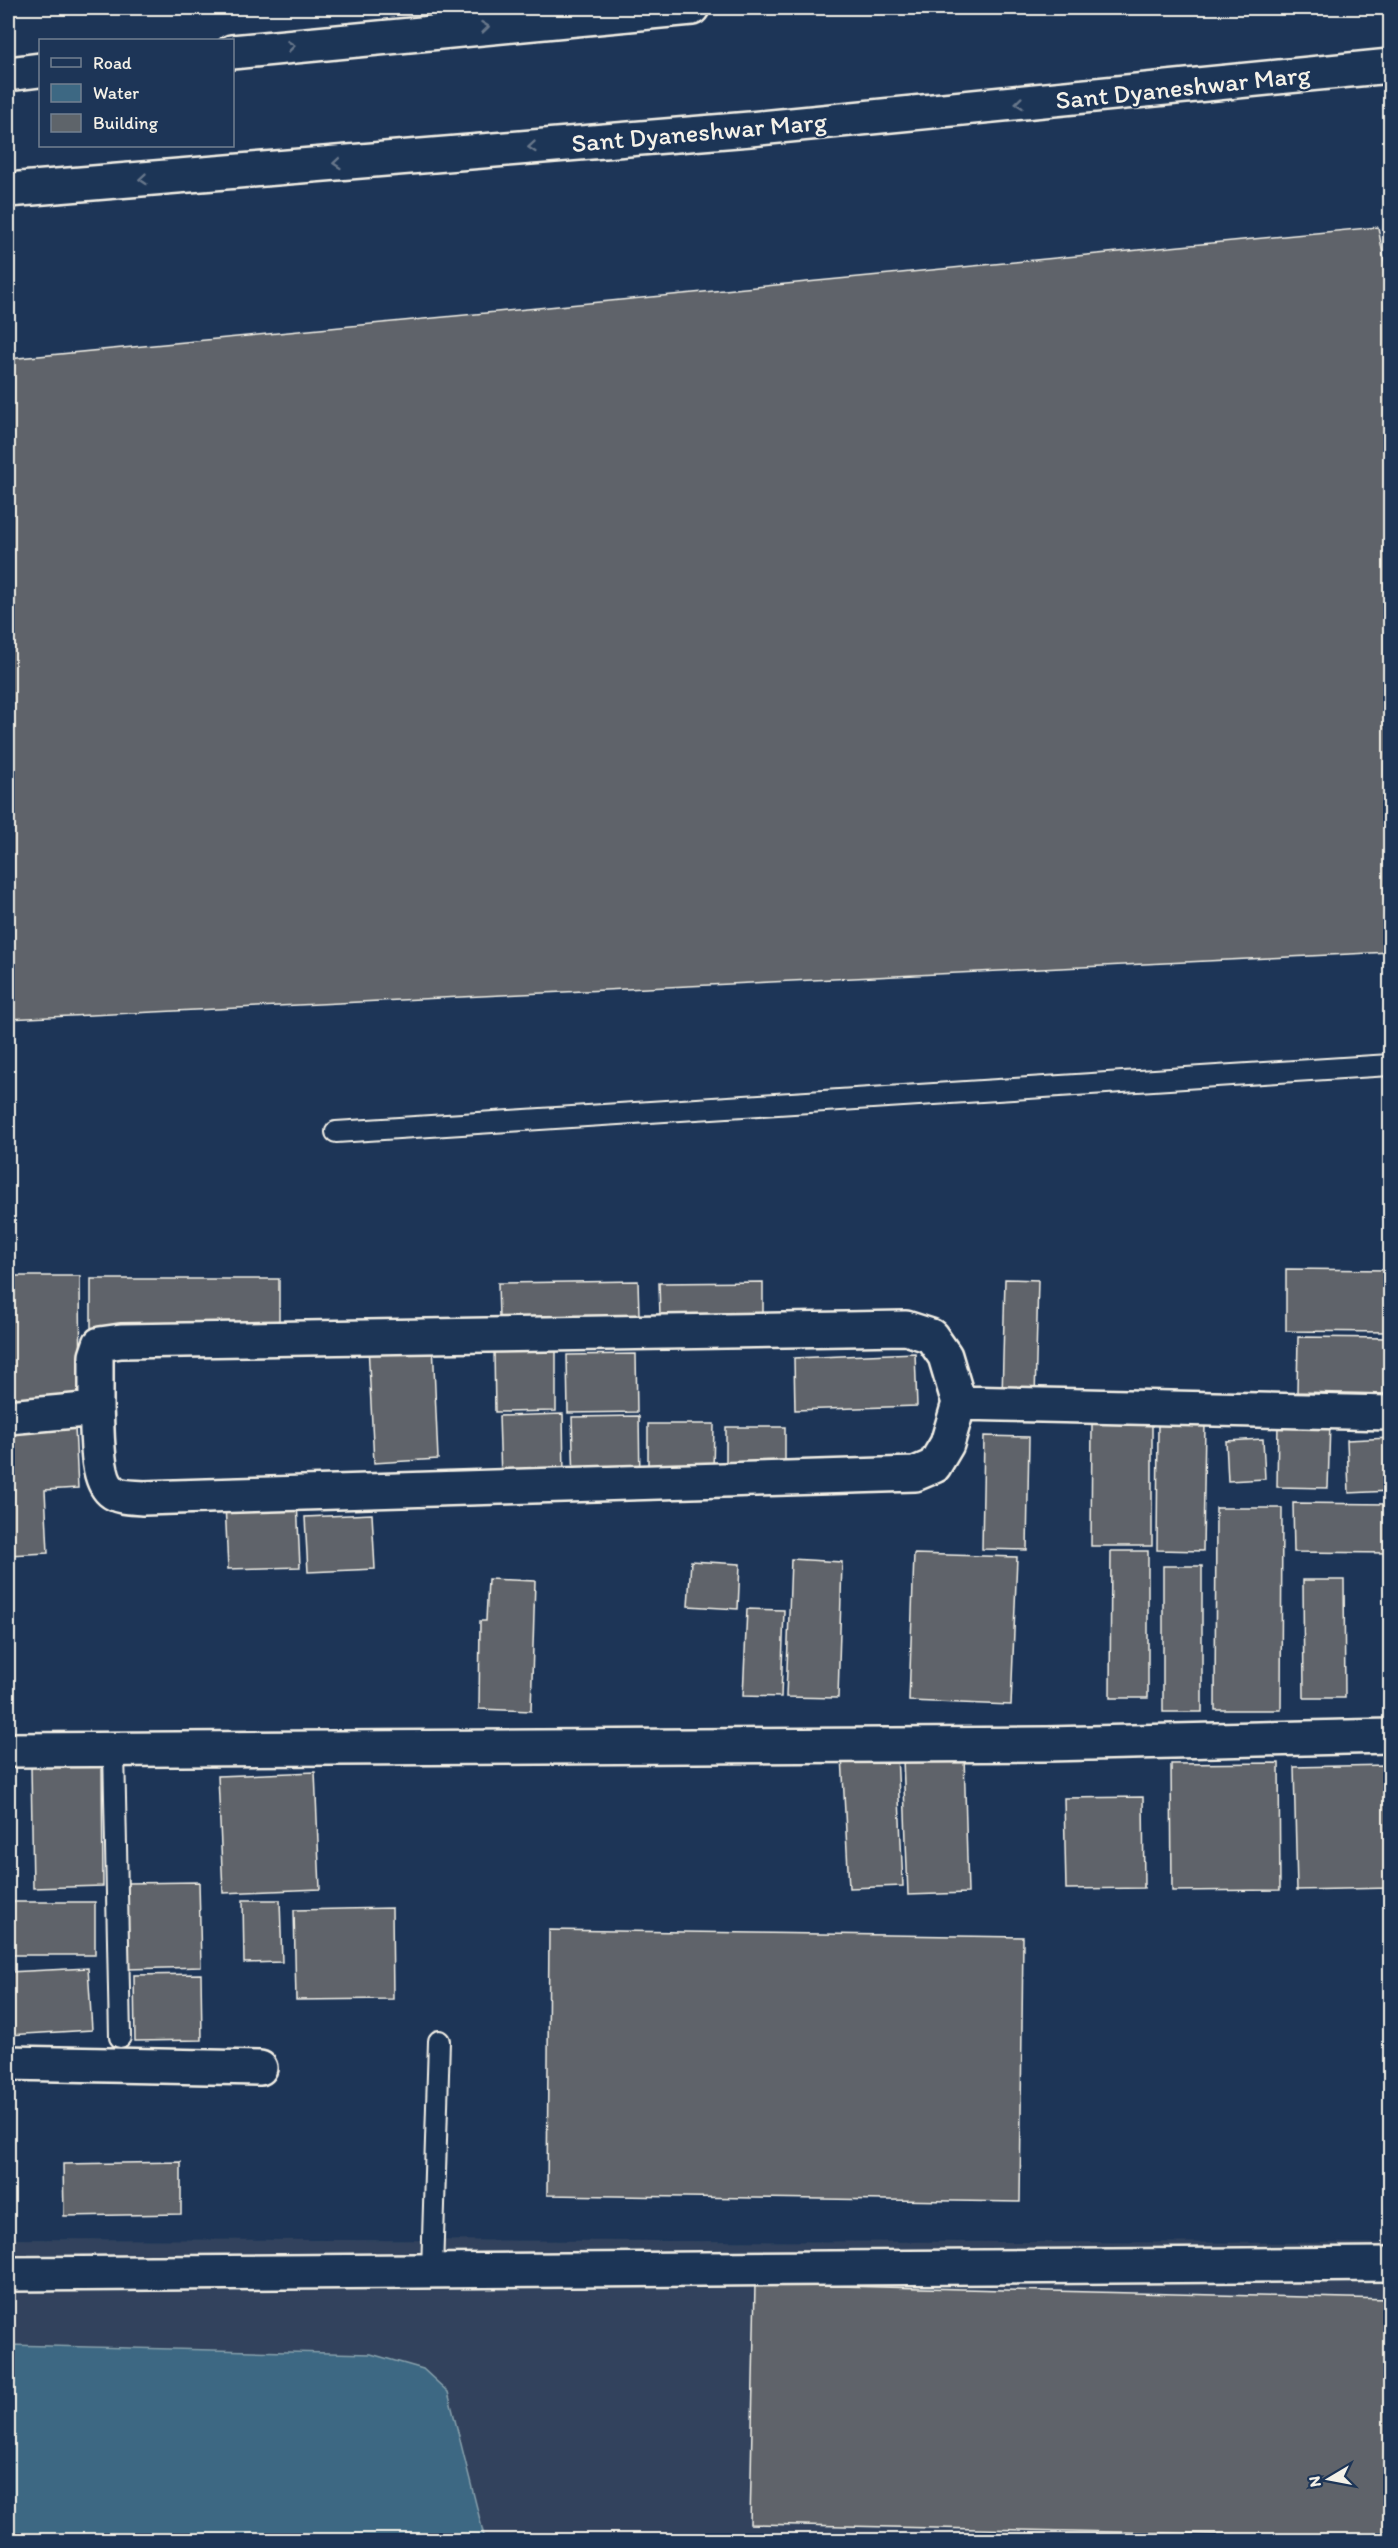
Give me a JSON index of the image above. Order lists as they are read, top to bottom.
{
  "streets": {
    "street": ["Sant Dyaneshwar Marg"]
  },
  "legend": ["Road", "Water", "Building"],
  "north": "left"
}
